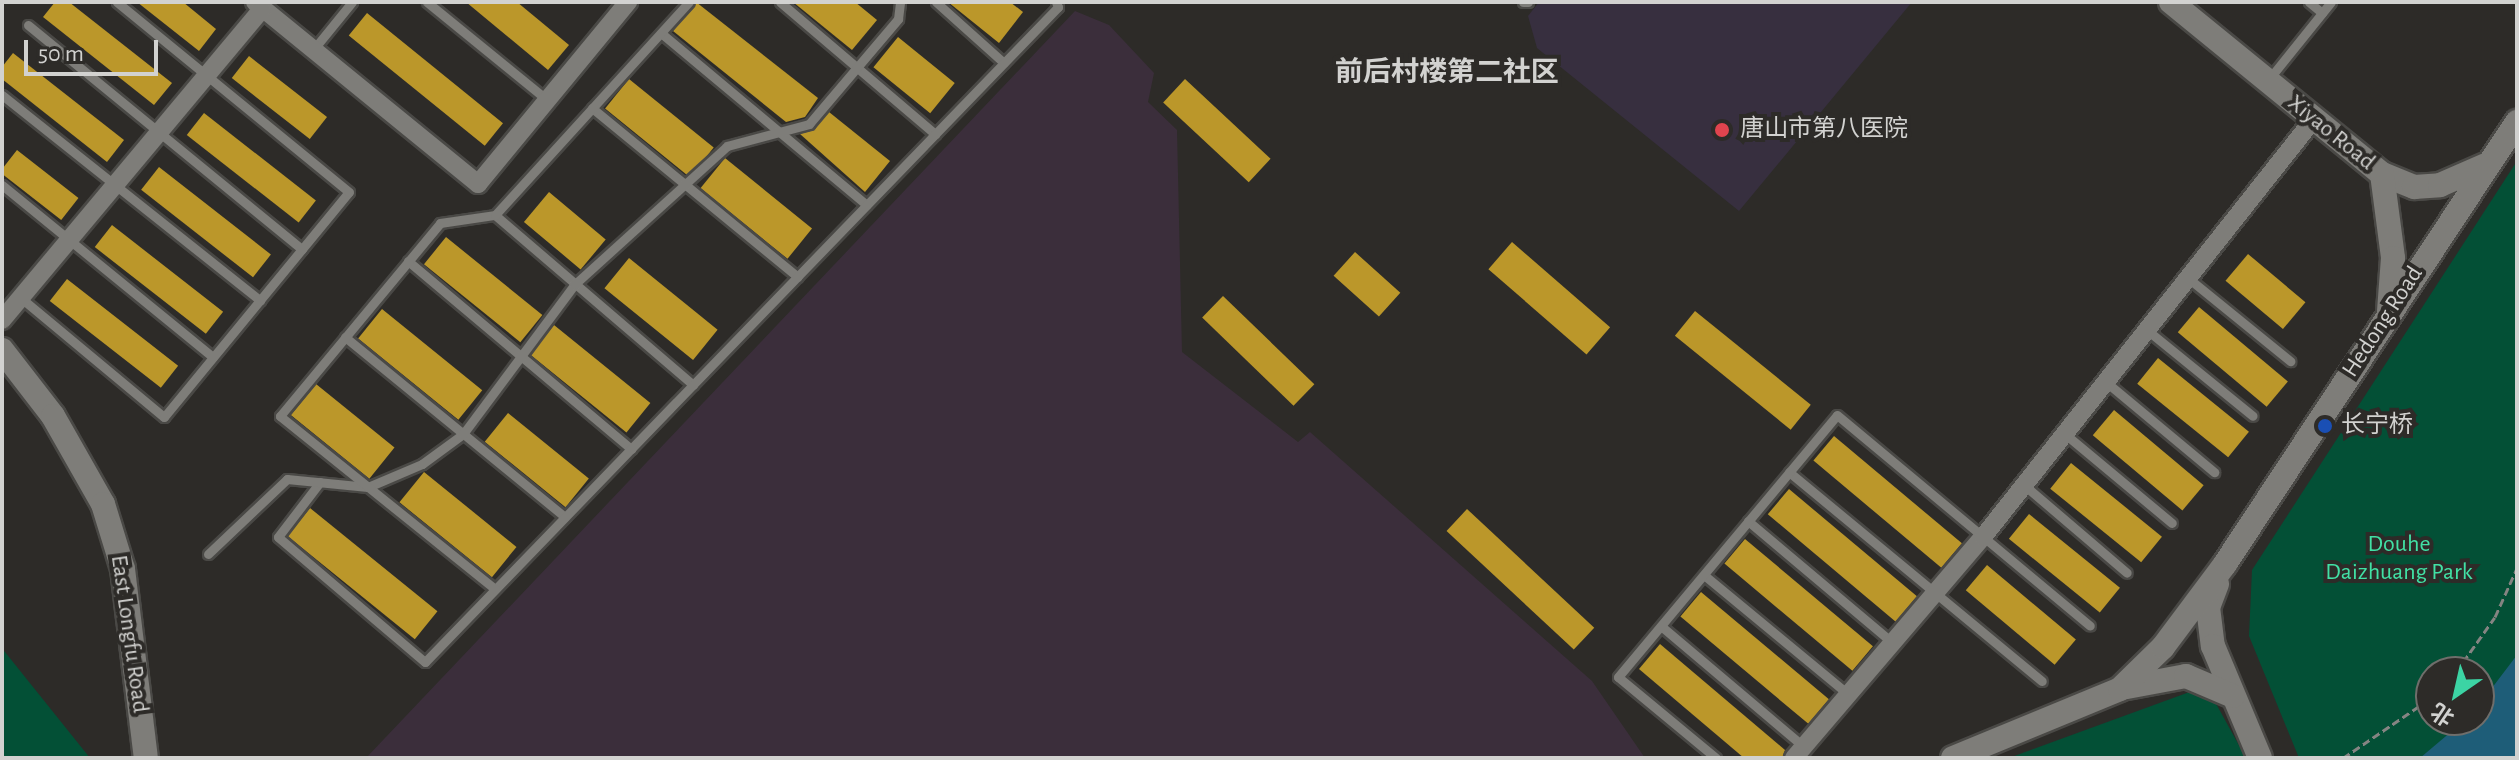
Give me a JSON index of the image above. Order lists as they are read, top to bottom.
{
  "streets": {
    "street": ["Xiyao Road", "Hedong Road", "East Longfu Road"]
  },
  "crossings": [
    ["Xiyao Road", "Hedong Road"]
  ],
  "districts": ["前后村楼第二社区"],
  "parks": ["Douhe Daizhuang Park"],
  "places": ["唐山市第八医院", "长宁桥"],
  "scale_bar": "50 m",
  "north": "bottom left"
}
